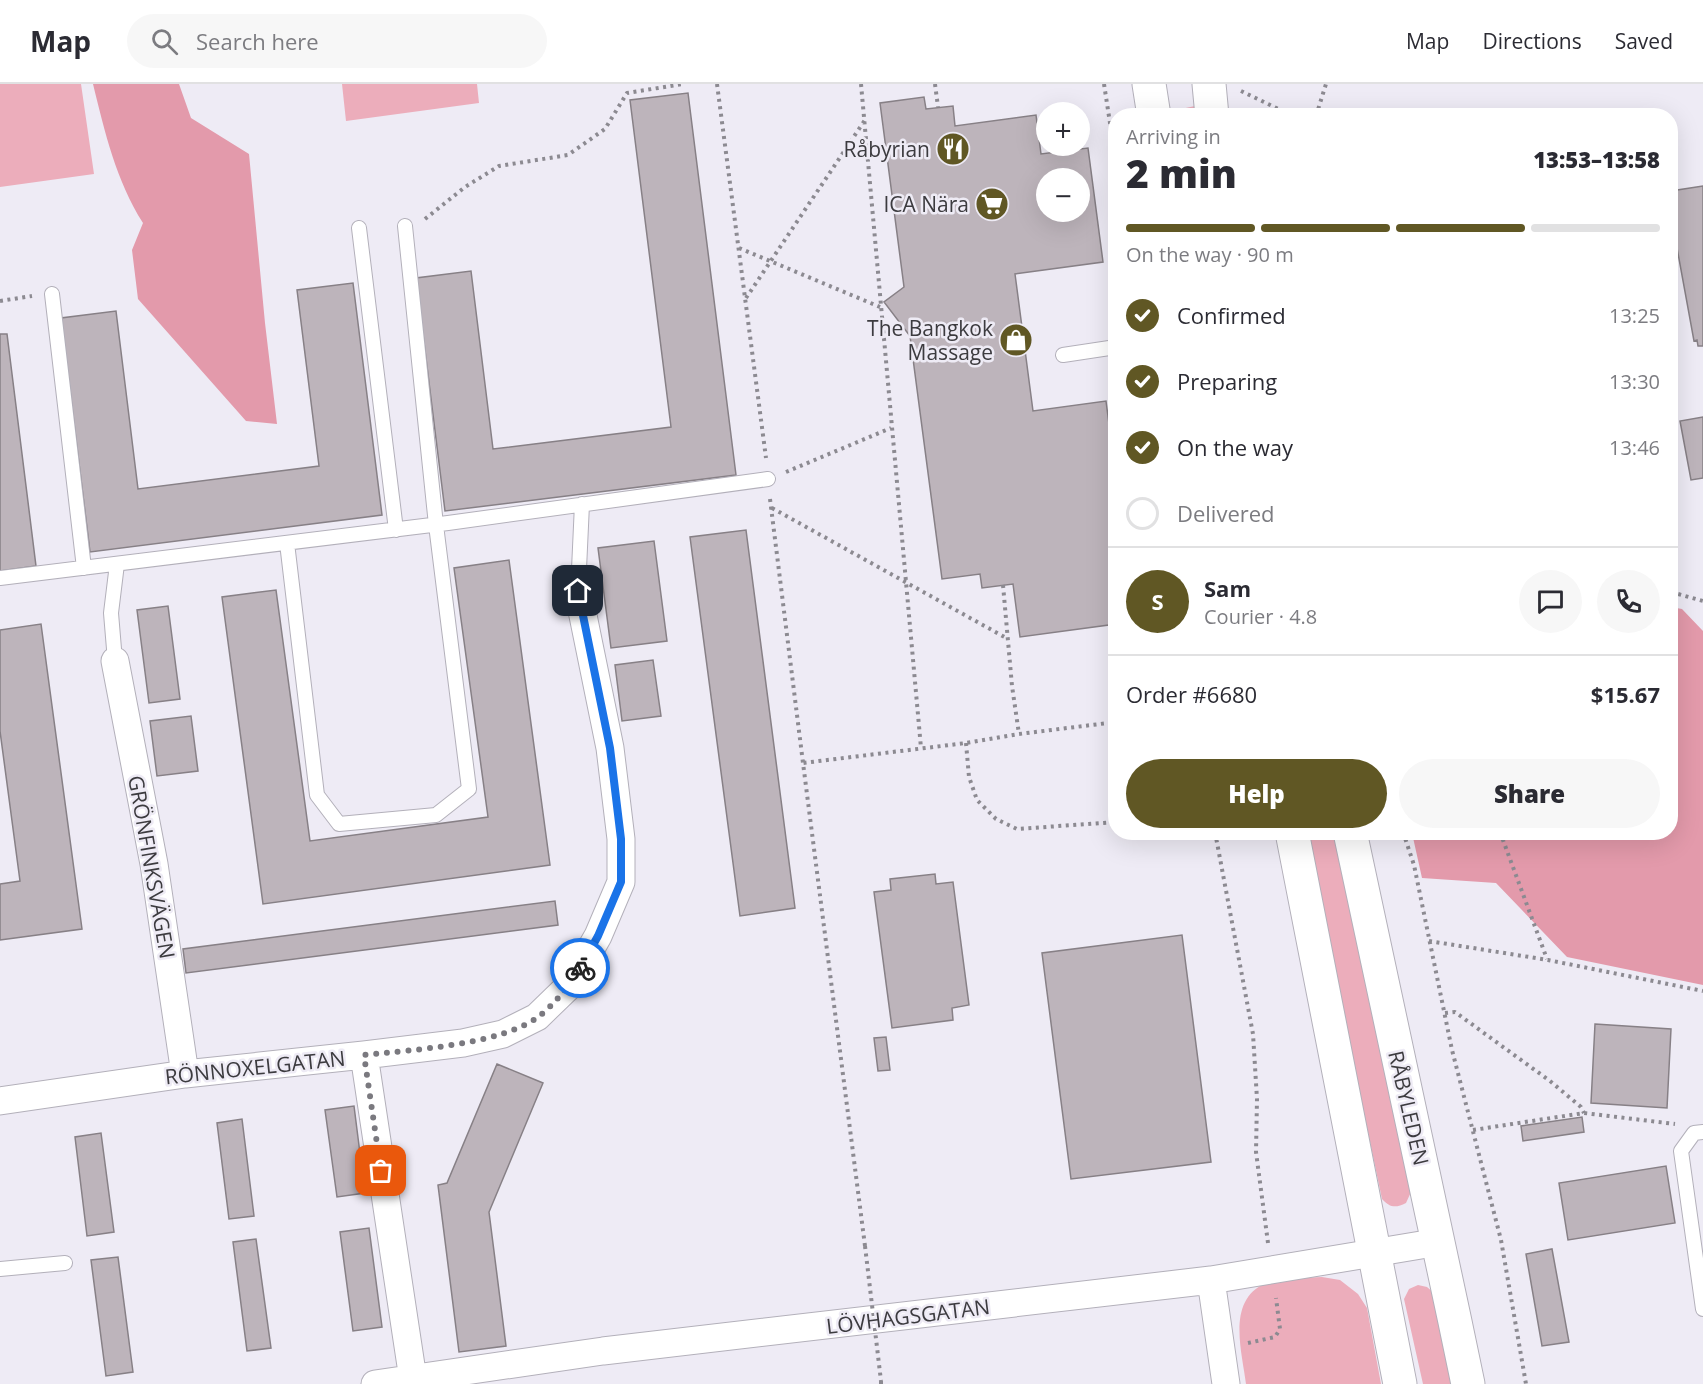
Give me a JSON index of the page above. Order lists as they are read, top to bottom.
{
  "streets": {
    "main road": ["RÅBYLEDEN"],
    "street": ["GRÖNFINKSVÄGEN", "RÖNNOXELGATAN", "LÖVHAGSGATAN"]
  },
  "crossings": [
    ["GRÖNFINKSVÄGEN", "RÖNNOXELGATAN"],
    ["RÖNNOXELGATAN", "LÖVHAGSGATAN"],
    ["RÅBYLEDEN", "LÖVHAGSGATAN"]
  ],
  "places": {
    "restaurant": ["Råbyrian"],
    "supermarket": ["ICA Nära"],
    "shop": ["The Bangkok Massage"]
  },
  "page": {
    "header": "Map",
    "search": "Search here",
    "nav": ["Map", "Directions", "Saved"],
    "map_buttons": ["+", "−"],
    "heading": ["2 min", "Arriving in", "13:53–13:58"],
    "panel": [
      "Sam",
      "Courier · 4.8",
      "Order #6680",
      "$15.67"
    ],
    "bar": "On the way · 90 m",
    "list": [
      ["Confirmed", "13:25"],
      ["Preparing", "13:30"],
      ["On the way", "13:46"],
      "Delivered"
    ],
    "round": "S",
    "buttons": ["Help", "Share"]
  }
}
